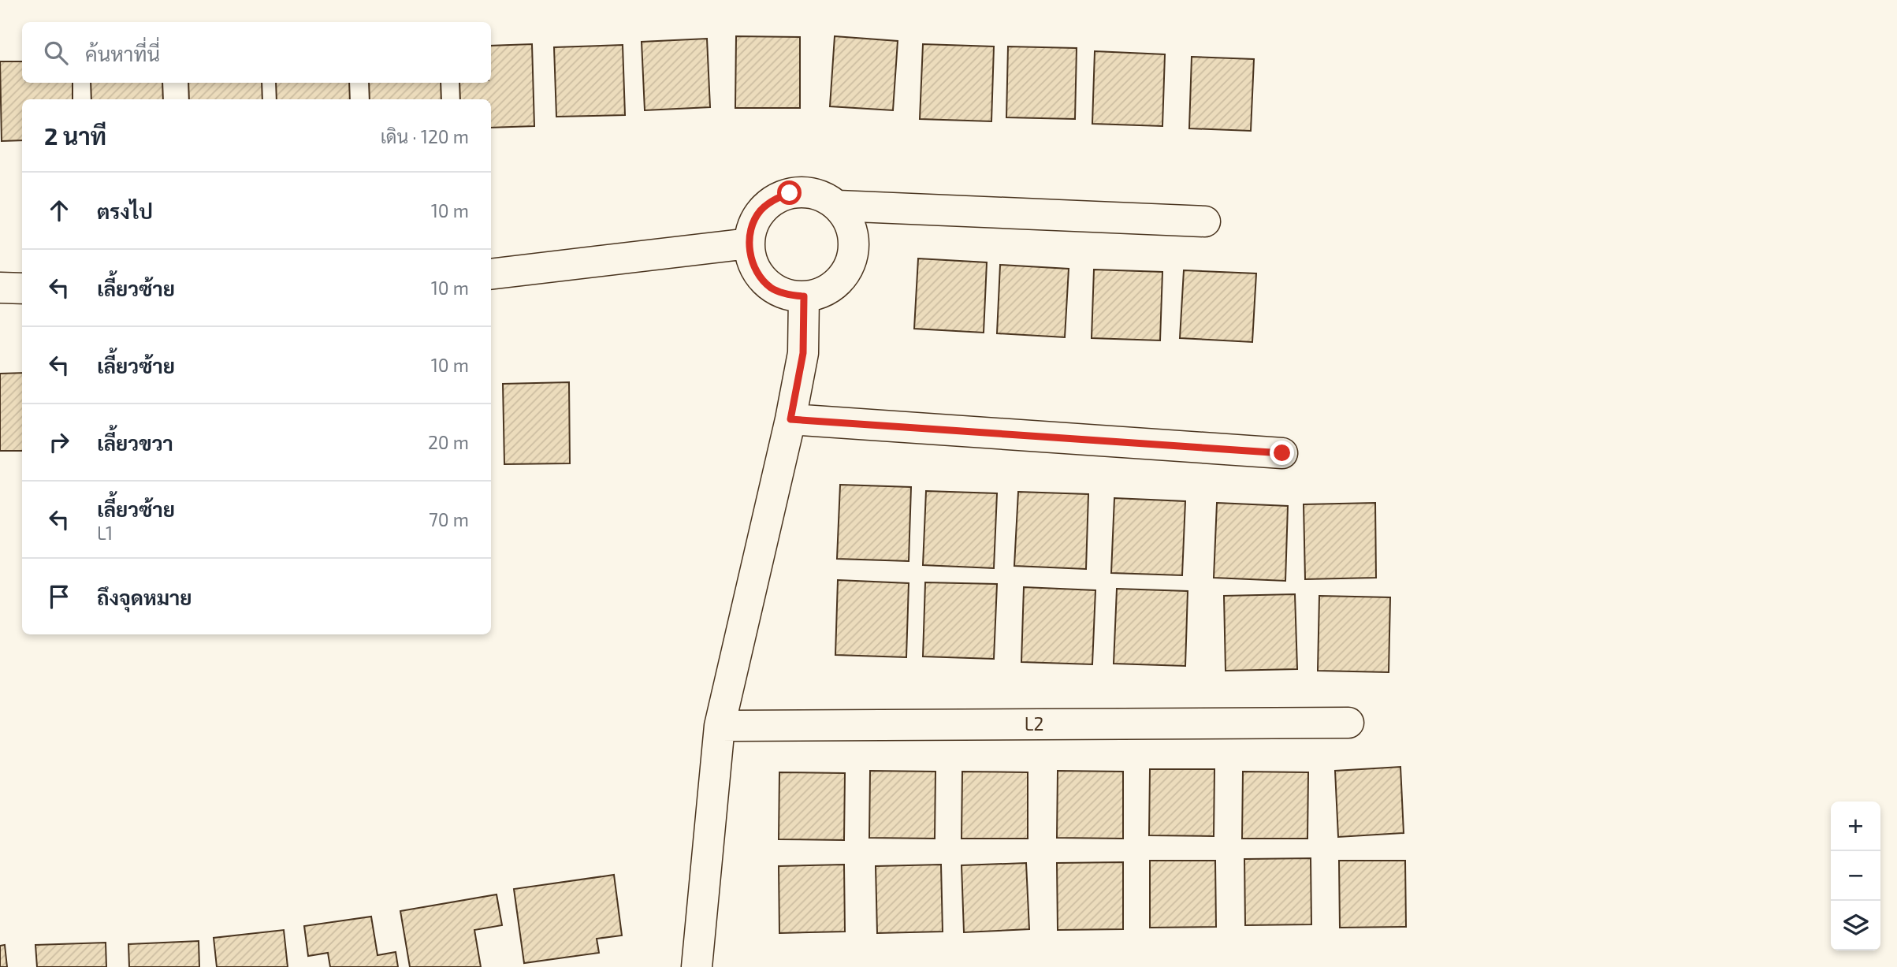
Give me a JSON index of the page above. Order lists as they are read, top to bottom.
{
  "streets": {
    "street": ["L2"]
  },
  "page": {
    "search": "ค้นหาที่นี่",
    "heading": ["2 นาที", "เดิน · 120 m"],
    "list": [
      ["ตรงไป", "10 m"],
      ["เลี้ยวซ้าย", "10 m"],
      ["เลี้ยวซ้าย", "10 m"],
      ["เลี้ยวขวา", "20 m"],
      ["เลี้ยวซ้าย", "L1", "70 m"],
      "ถึงจุดหมาย"
    ],
    "map_buttons": ["+", "−"]
  }
}
